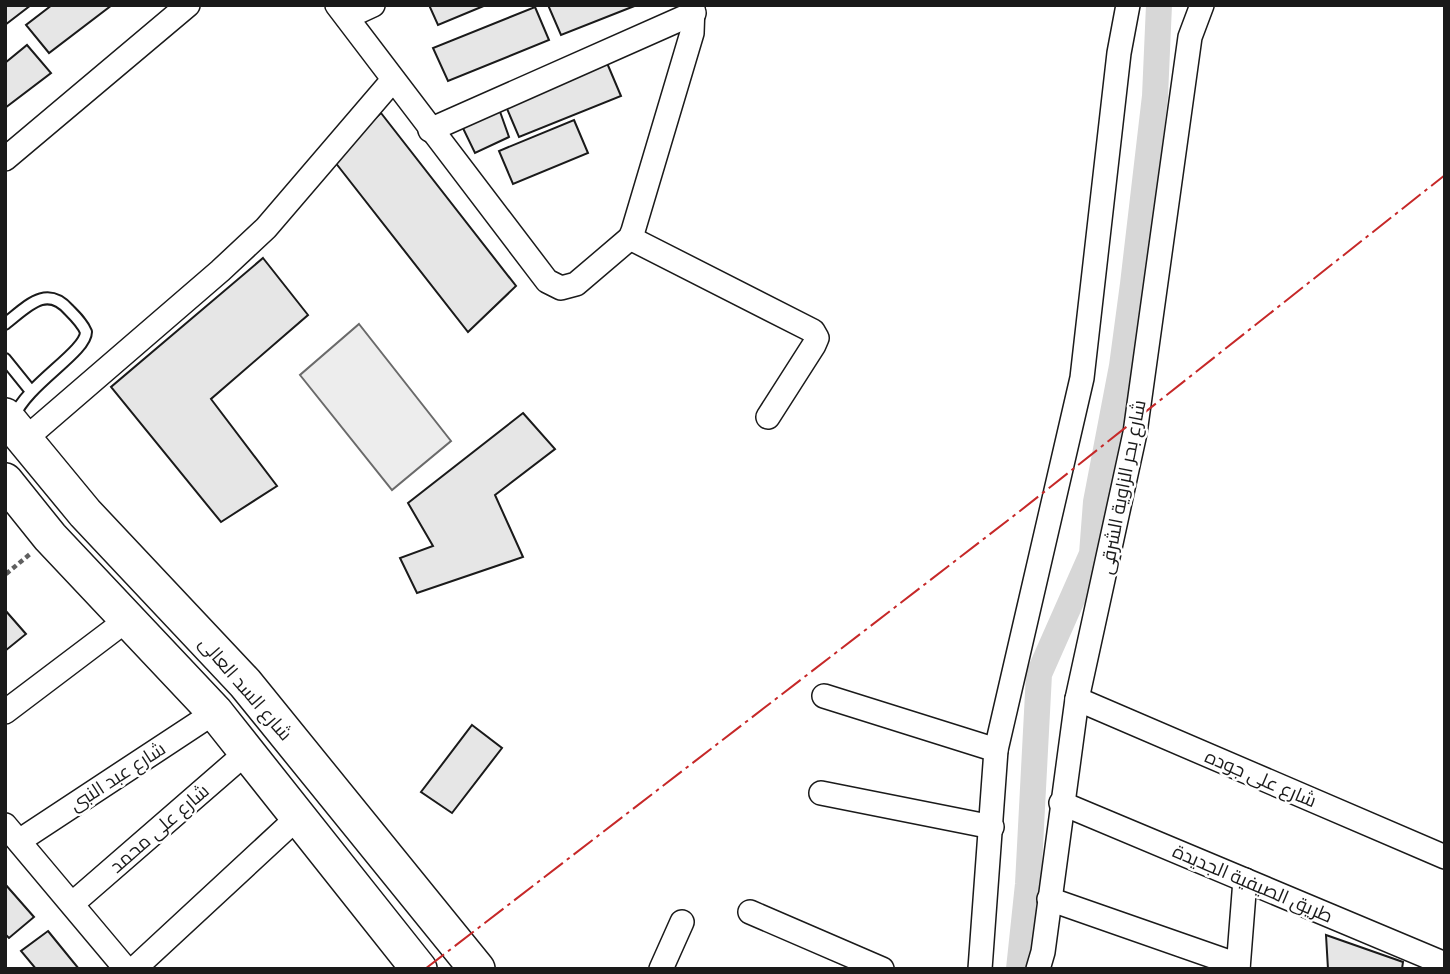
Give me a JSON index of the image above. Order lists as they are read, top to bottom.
{
  "streets": {
    "main road": ["شارع السد العالى"],
    "street": [
      "شارع بحر الزاوية الشرقى",
      "شارع عبد النبى",
      "شارع على جوده",
      "شارع على محمد",
      "طريق الصيفية الجديدة"
    ]
  },
  "crossings": [
    ["شارع بحر الزاوية الشرقى", "شارع على جوده"],
    ["شارع بحر الزاوية الشرقى", "طريق الصيفية الجديدة"],
    ["شارع السد العالى", "شارع عبد النبى"],
    ["شارع السد العالى", "شارع على محمد"]
  ]
}
